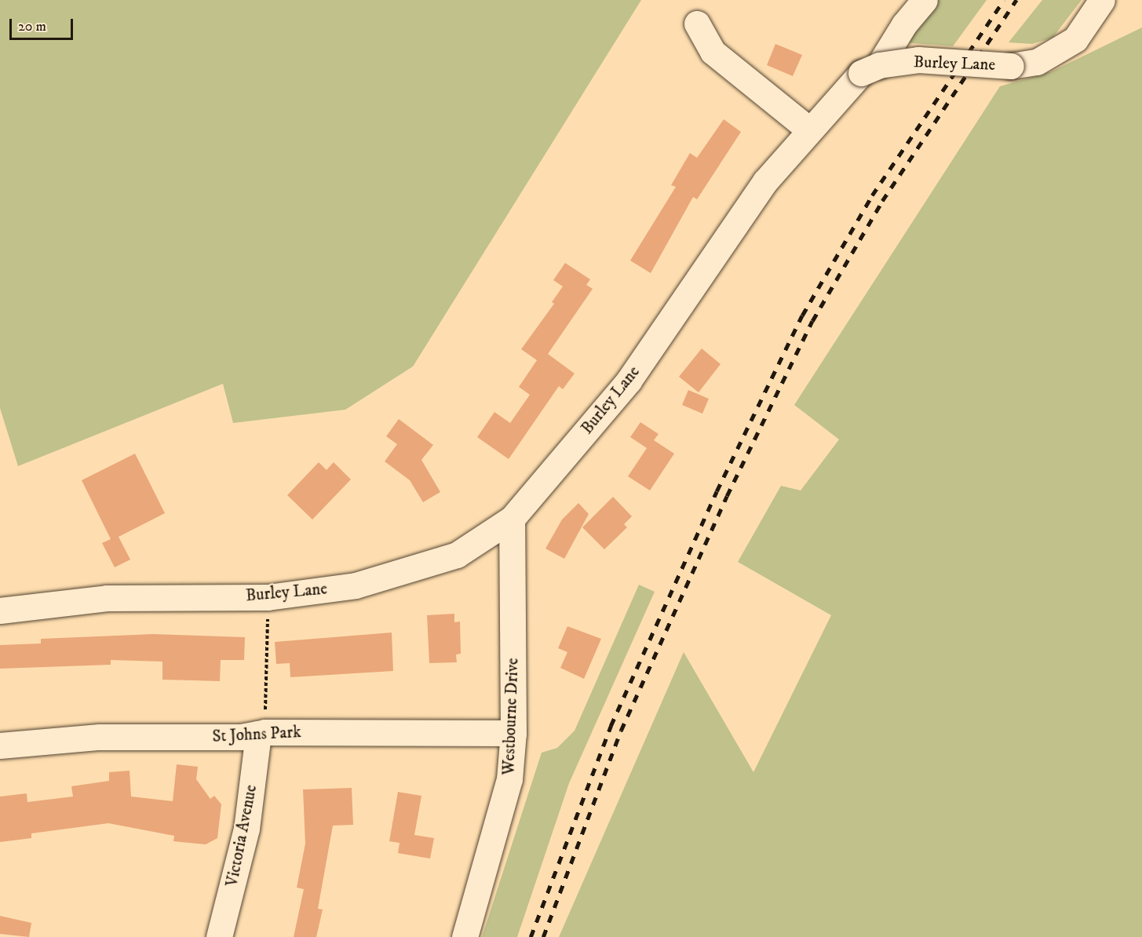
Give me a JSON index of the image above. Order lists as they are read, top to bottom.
{
  "streets": {
    "street": [
      "Burley Lane",
      "Westbourne Drive",
      "St Johns Park",
      "Victoria Avenue"
    ]
  },
  "crossings": [
    ["Burley Lane", "Westbourne Drive"],
    ["Westbourne Drive", "St Johns Park"],
    ["St Johns Park", "Victoria Avenue"]
  ],
  "scale_bar": "20 m"
}
